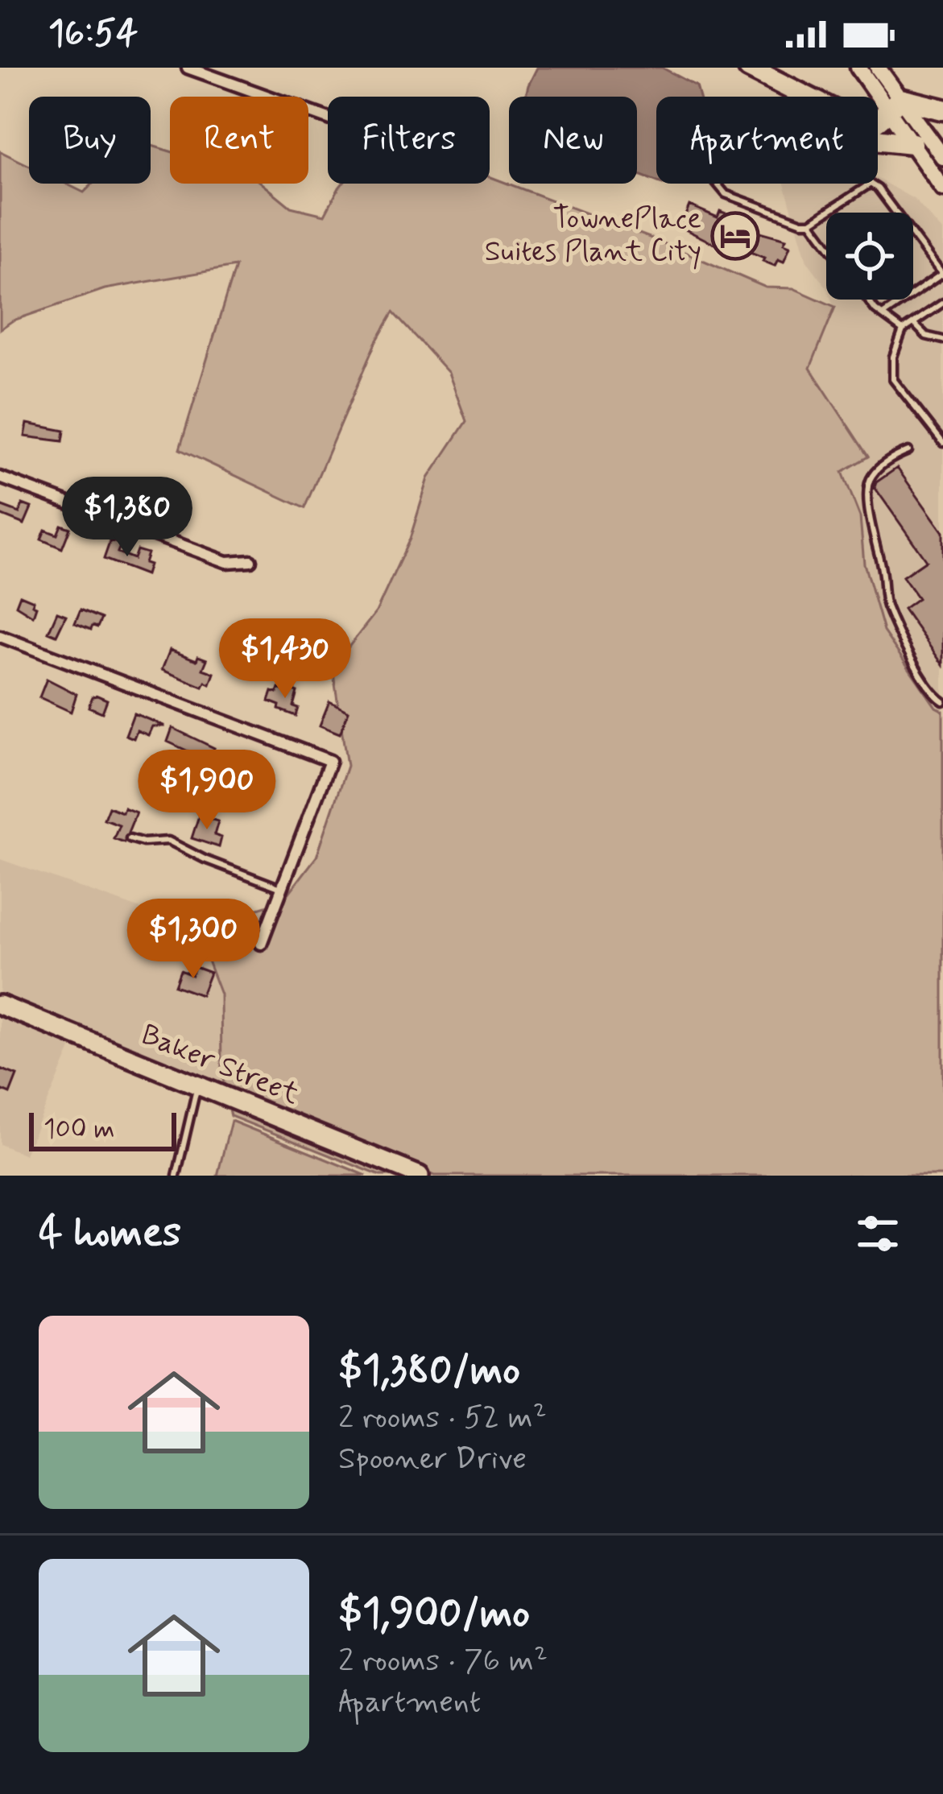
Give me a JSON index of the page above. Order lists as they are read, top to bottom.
{
  "streets": {
    "main road": ["Baker Street"]
  },
  "places": {
    "hotel": ["TownePlace Suites Plant City"]
  },
  "scale_bar": "100 m",
  "page": {
    "status": "16:54",
    "chip": [
      "Buy",
      "Rent",
      "Filters",
      "New",
      "Apartment"
    ],
    "price": [
      "$1,380",
      "$1,430",
      "$1,900",
      "$1,300"
    ],
    "scale": "100 m",
    "heading": "4 homes",
    "list": [
      {
        "name": "$1,380/mo",
        "note": "2 rooms · 52 m² · Spooner Drive"
      },
      {
        "name": "$1,900/mo",
        "note": "2 rooms · 76 m² · Apartment"
      }
    ]
  }
}
